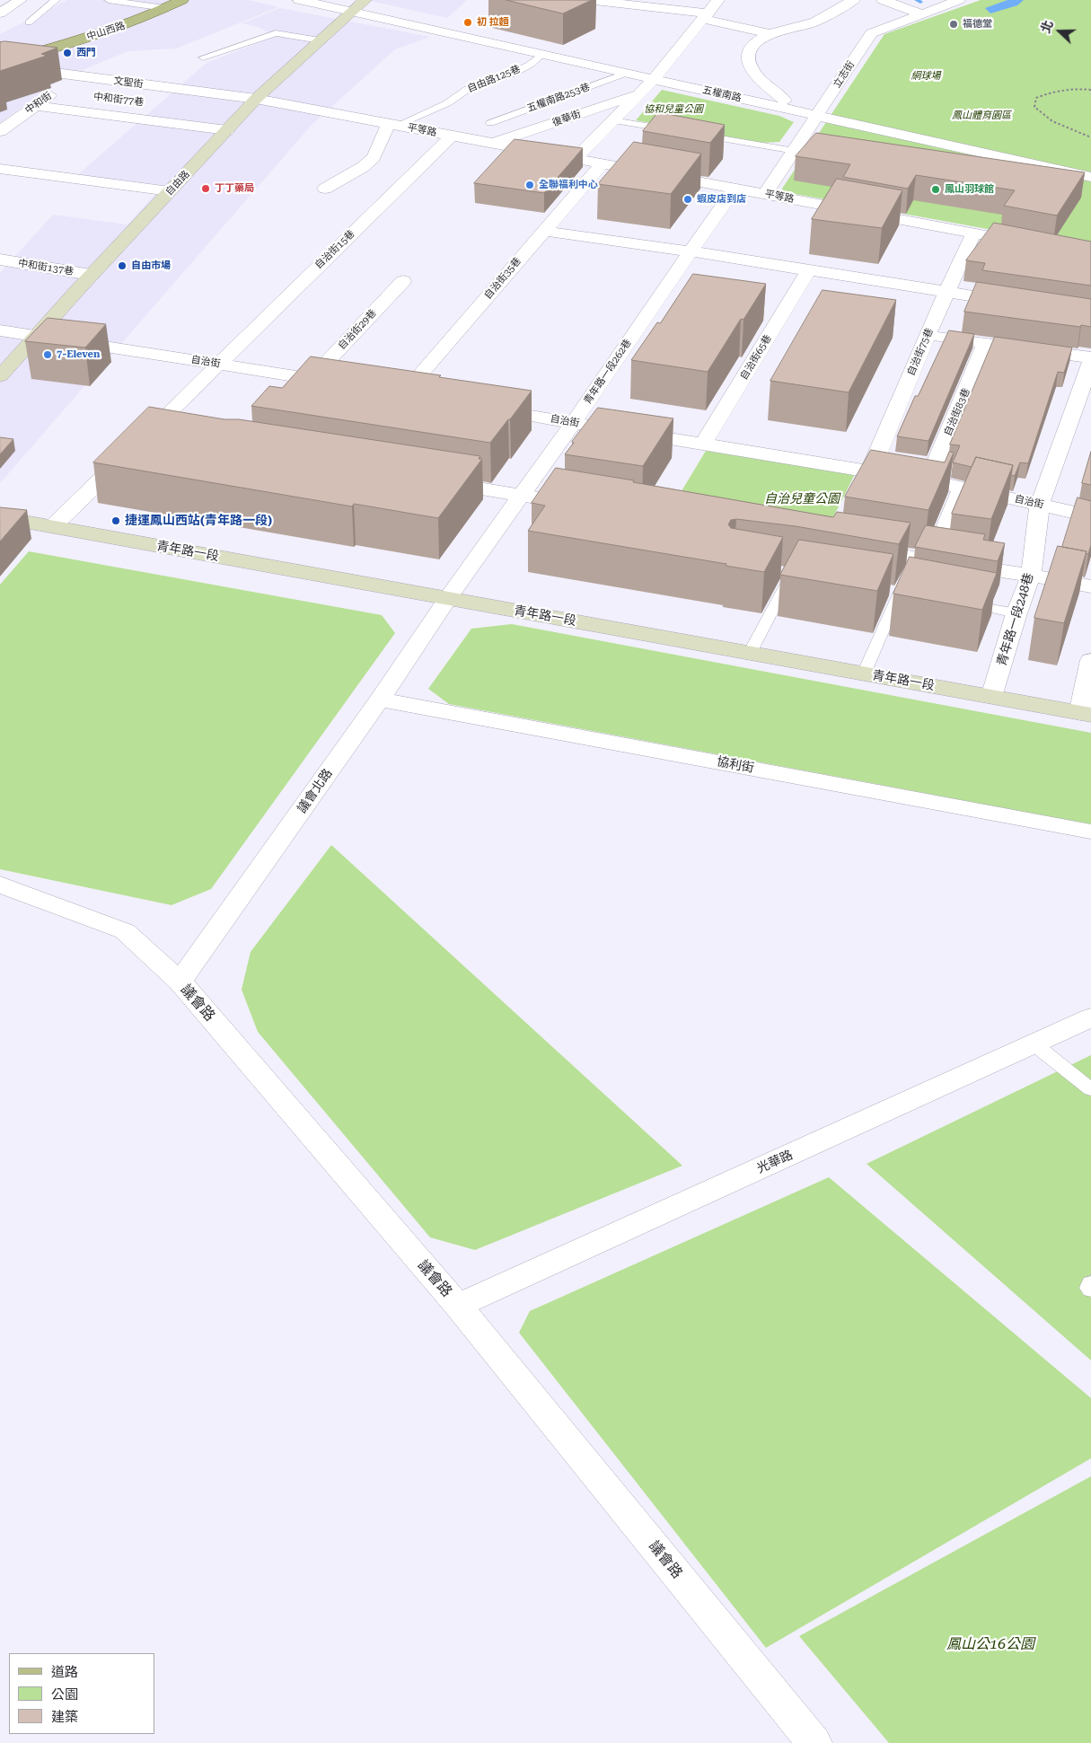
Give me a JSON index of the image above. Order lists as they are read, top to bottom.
{
  "streets": {
    "main road": ["中山西路"],
    "street": [
      "立志街",
      "文聖街",
      "五權南路",
      "中和街",
      "復華街",
      "平等路",
      "自由路",
      "自治街15巷",
      "中和街137巷",
      "自治街35巷",
      "自治街29巷",
      "自治街75巷",
      "自治街65巷",
      "自治街",
      "青年路一段262巷",
      "自治街83巷",
      "青年路一段",
      "青年路一段248巷",
      "協利街",
      "議會北路",
      "議會路",
      "光華路"
    ],
    "lane": ["自由路125巷", "五權南路253巷"]
  },
  "crossings": [
    ["中山西路", "文聖街"],
    ["立志街", "五權南路"],
    ["立志街", "平等路"],
    ["自由路125巷", "五權南路"],
    ["自由路125巷", "平等路"],
    ["文聖街", "中和街"],
    ["文聖街", "平等路"],
    ["文聖街", "自由路"],
    ["五權南路", "五權南路253巷"],
    ["五權南路", "復華街"],
    ["五權南路", "自由路"],
    ["復華街", "平等路"],
    ["平等路", "自由路"],
    ["平等路", "自治街15巷"],
    ["平等路", "自治街35巷"],
    ["平等路", "自治街75巷"],
    ["平等路", "青年路一段262巷"],
    ["自由路", "中和街137巷"],
    ["自由路", "自治街"],
    ["自治街15巷", "自治街"],
    ["自治街15巷", "青年路一段"],
    ["自治街29巷", "自治街"],
    ["自治街75巷", "自治街"],
    ["自治街65巷", "自治街"],
    ["自治街", "青年路一段262巷"],
    ["自治街", "自治街83巷"],
    ["自治街", "青年路一段248巷"],
    ["青年路一段262巷", "青年路一段"],
    ["青年路一段262巷", "議會北路"],
    ["青年路一段", "青年路一段248巷"],
    ["青年路一段", "議會北路"],
    ["協利街", "議會北路"],
    ["議會北路", "議會路"],
    ["議會路", "光華路"]
  ],
  "parks": [
    "網球場",
    "協和兒童公園",
    "鳳山體育園區",
    "自治兒童公園",
    "鳳山公16公園"
  ],
  "places": [
    "初 拉麵",
    "福德堂",
    "西門",
    "全聯福利中心",
    "丁丁藥局",
    "鳳山羽球館",
    "蝦皮店到店",
    "自由市場",
    "7-Eleven",
    "捷運鳳山西站(青年路一段)"
  ],
  "legend": ["道路", "公園", "建築"],
  "north": "left"
}
